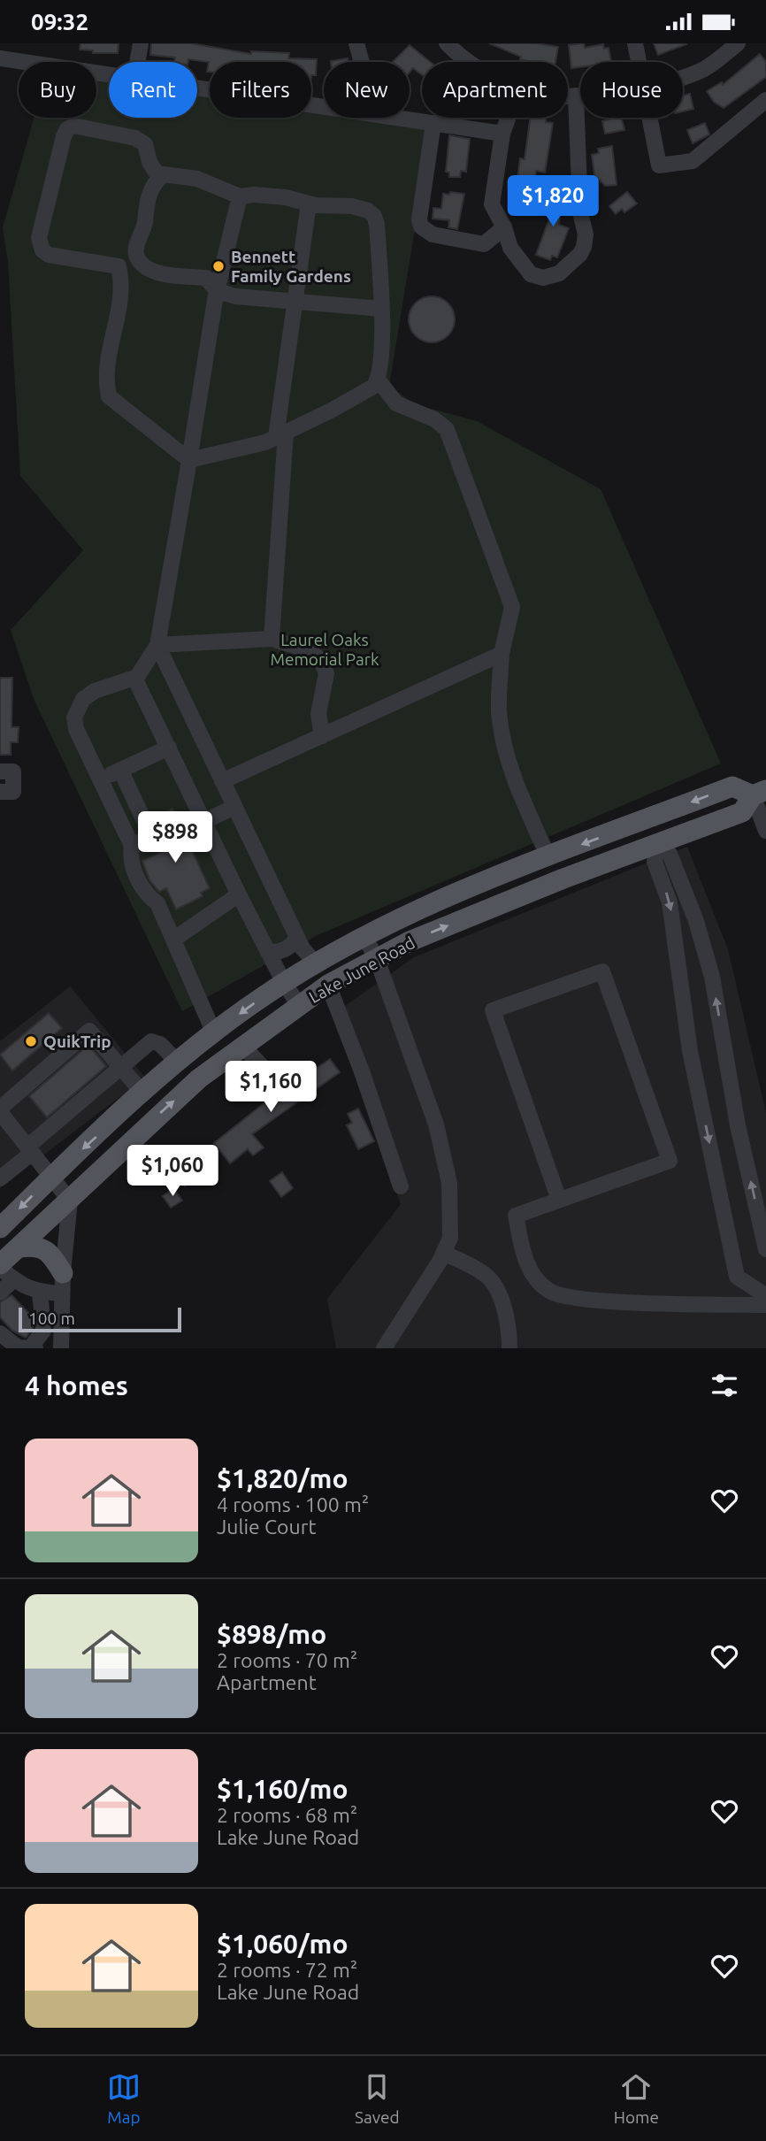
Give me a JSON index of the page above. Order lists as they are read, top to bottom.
{
  "streets": {
    "main road": ["Lake June Road"]
  },
  "parks": ["Laurel Oaks Memorial Park"],
  "places": ["Bennett Family Gardens", "QuikTrip"],
  "scale_bar": "100 m",
  "page": {
    "status": "09:32",
    "chip": [
      "Buy",
      "Rent",
      "Filters",
      "New",
      "Apartment",
      "House"
    ],
    "price": [
      "$1,820",
      "$898",
      "$1,160",
      "$1,060"
    ],
    "scale": "100 m",
    "heading": "4 homes",
    "list": [
      {
        "name": "$1,820/mo",
        "note": "4 rooms · 100 m² · Julie Court"
      },
      {
        "name": "$898/mo",
        "note": "2 rooms · 70 m² · Apartment"
      },
      {
        "name": "$1,160/mo",
        "note": "2 rooms · 68 m² · Lake June Road"
      },
      {
        "name": "$1,060/mo",
        "note": "2 rooms · 72 m² · Lake June Road"
      }
    ],
    "tabs": ["Map", "Saved", "Home"]
  }
}
